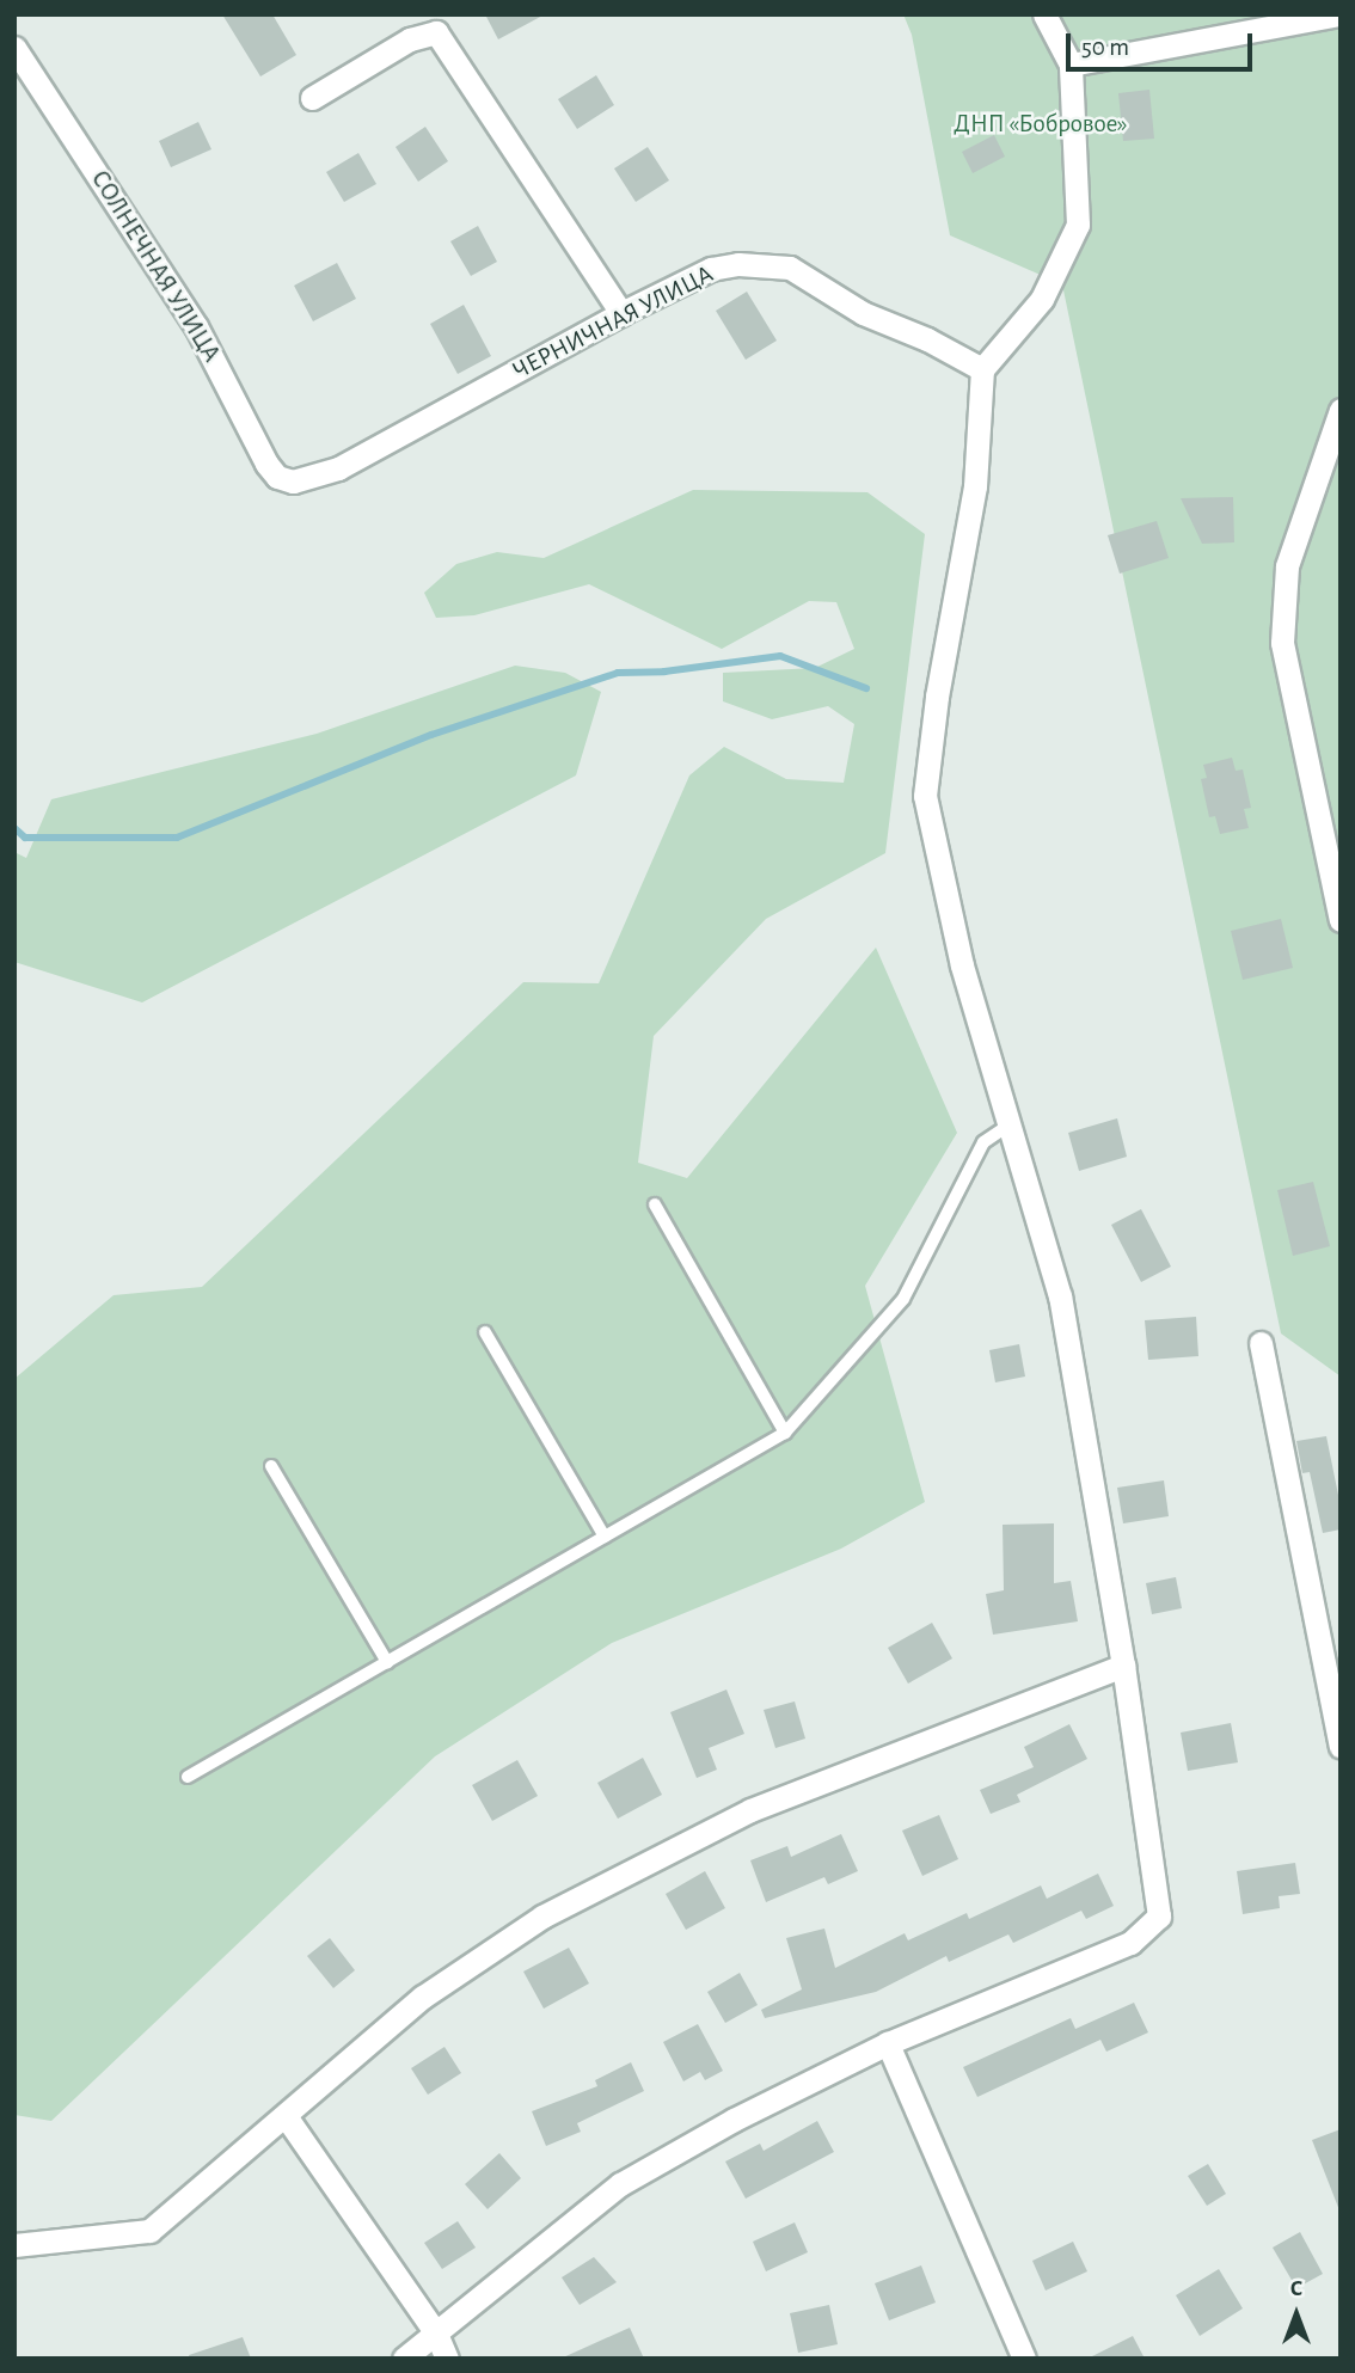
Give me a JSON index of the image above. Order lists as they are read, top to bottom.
{
  "streets": {
    "street": ["СОЛНЕЧНАЯ УЛИЦА", "ЧЕРНИЧНАЯ УЛИЦА"]
  },
  "crossings": [
    ["СОЛНЕЧНАЯ УЛИЦА", "ЧЕРНИЧНАЯ УЛИЦА"]
  ],
  "parks": ["ДНП «Бобровое»"],
  "scale_bar": "50 m",
  "north": "top"
}
